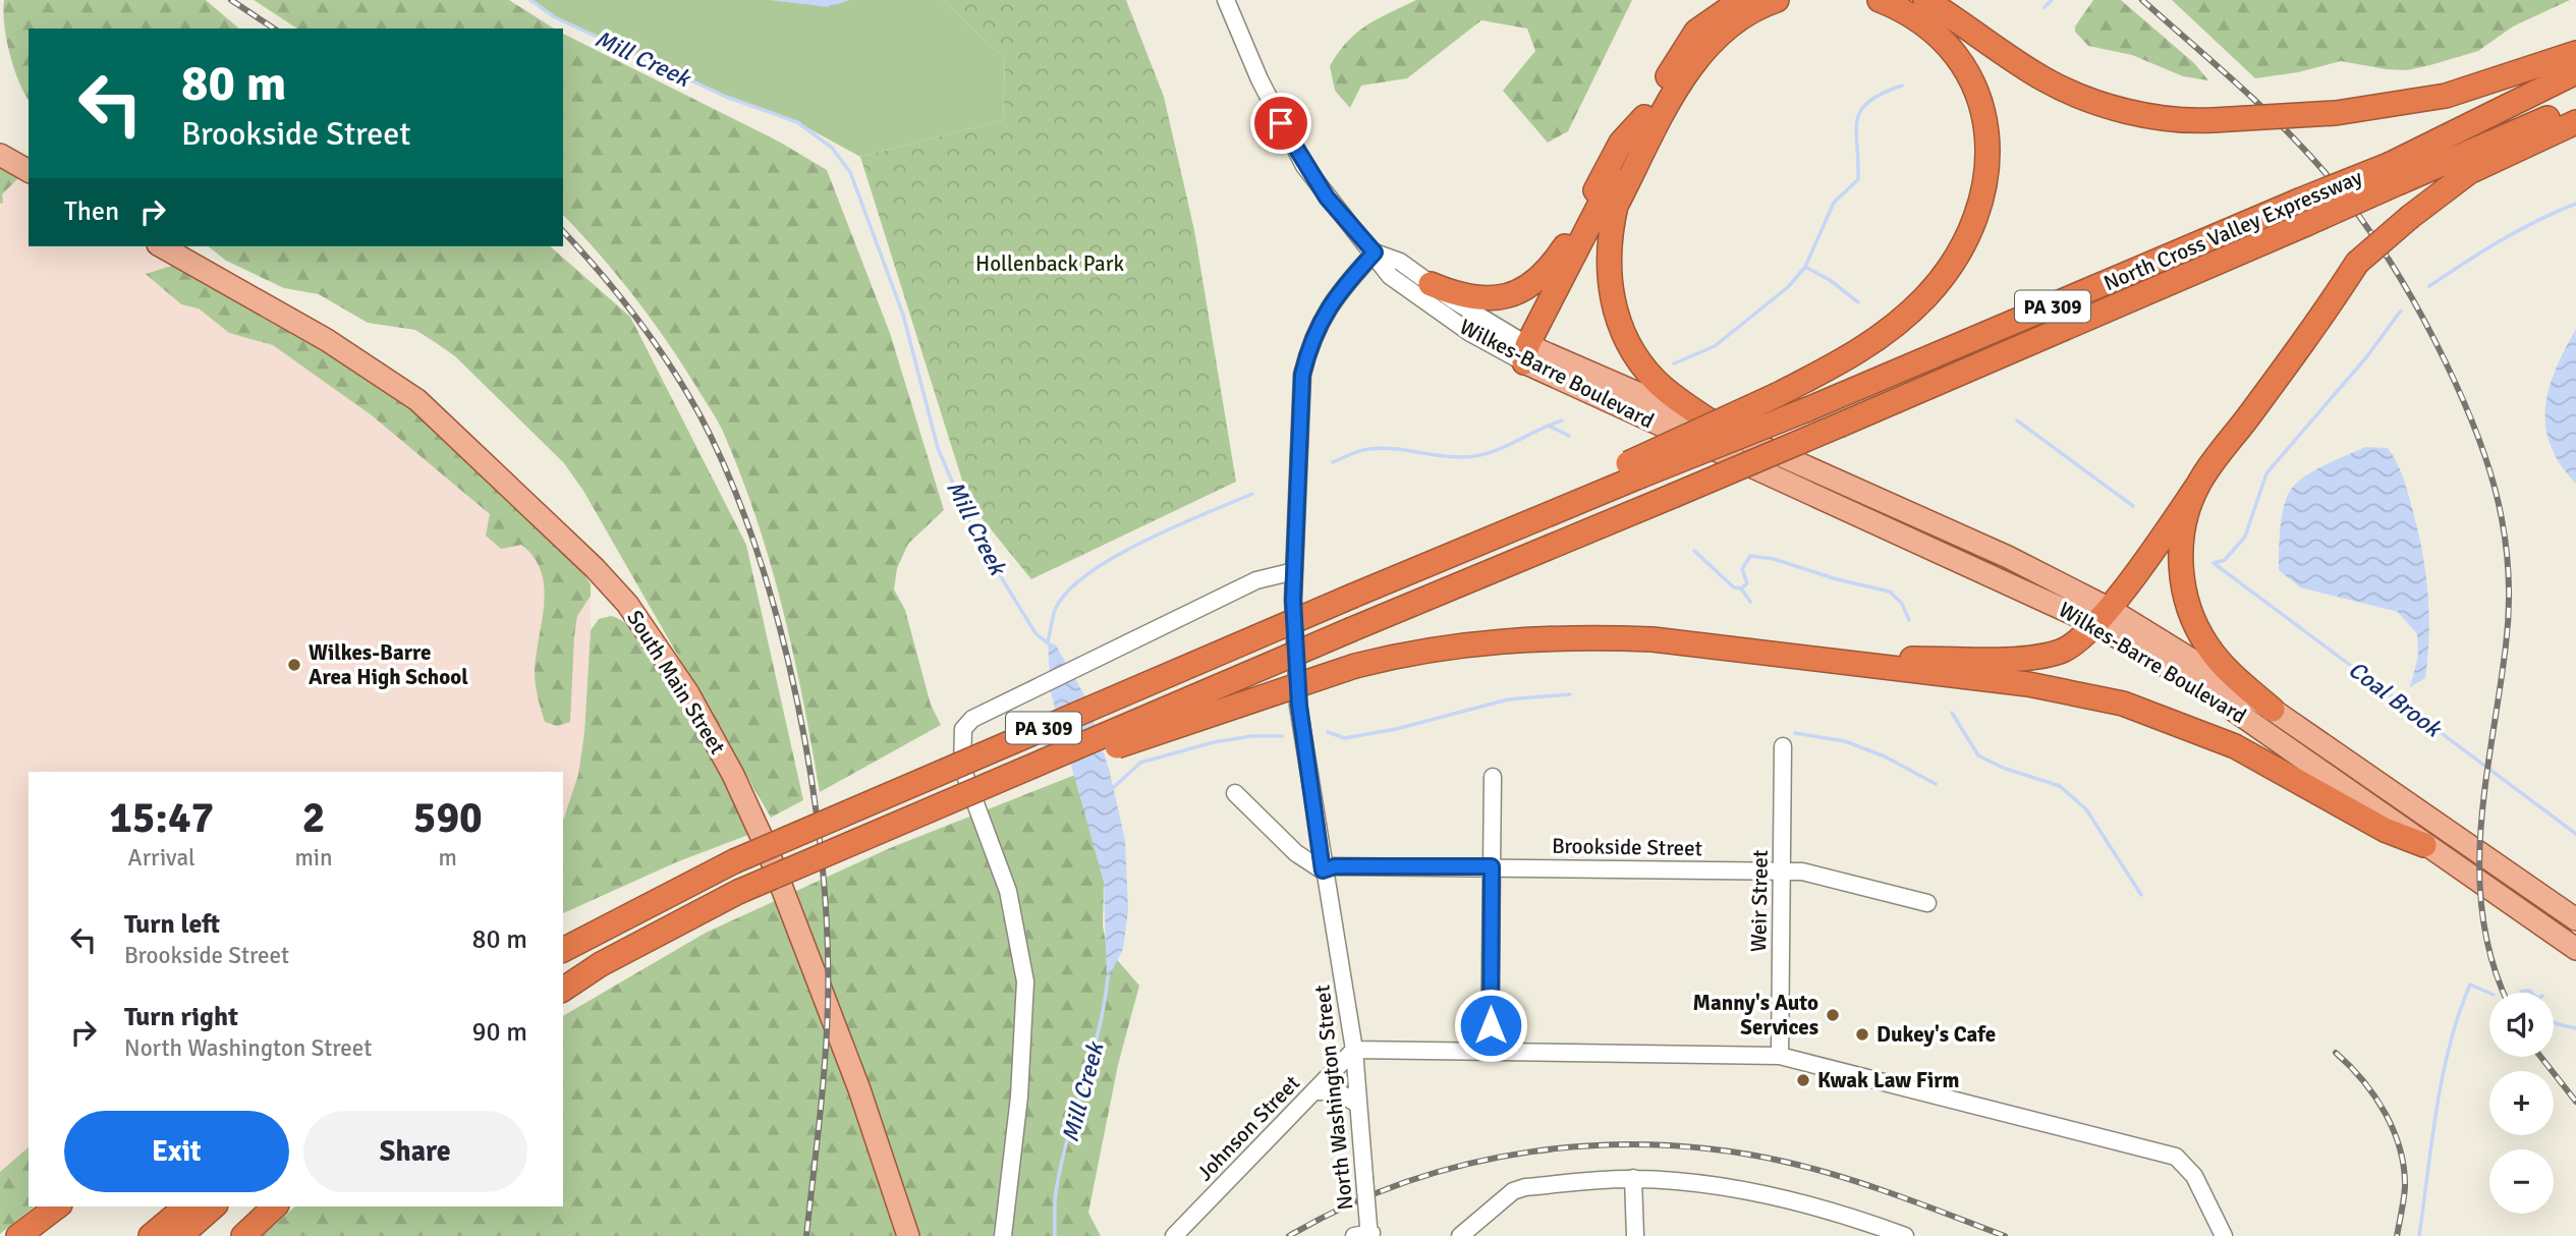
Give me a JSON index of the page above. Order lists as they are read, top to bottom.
{
  "streets": {
    "highway": ["North Cross Valley Expressway", "PA 309"],
    "main road": ["Wilkes-Barre Boulevard", "South Main Street"],
    "street": [
      "Brookside Street",
      "Weir Street",
      "North Washington Street",
      "Johnson Street"
    ]
  },
  "crossings": [
    ["North Cross Valley Expressway", "PA 309"],
    ["Wilkes-Barre Boulevard", "North Washington Street"],
    ["Brookside Street", "Weir Street"],
    ["Brookside Street", "North Washington Street"],
    ["North Washington Street", "Johnson Street"]
  ],
  "water": ["Mill Creek", "Coal Brook"],
  "parks": ["Hollenback Park"],
  "places": [
    "Wilkes-Barre Area High School",
    "Manny's Auto Services",
    "Dukey's Cafe",
    "Kwak Law Firm"
  ],
  "page": {
    "turn": ["80 m", "Brookside Street"],
    "then": "Then",
    "eta": [
      "15:47",
      "Arrival",
      "2",
      "min",
      "590",
      "m"
    ],
    "list": [
      {
        "name": "Turn left",
        "note": "Brookside Street",
        "value": "80 m"
      },
      {
        "name": "Turn right",
        "note": "North Washington Street",
        "value": "90 m"
      }
    ],
    "map_buttons": ["+", "−"],
    "buttons": ["Exit", "Share"]
  }
}
